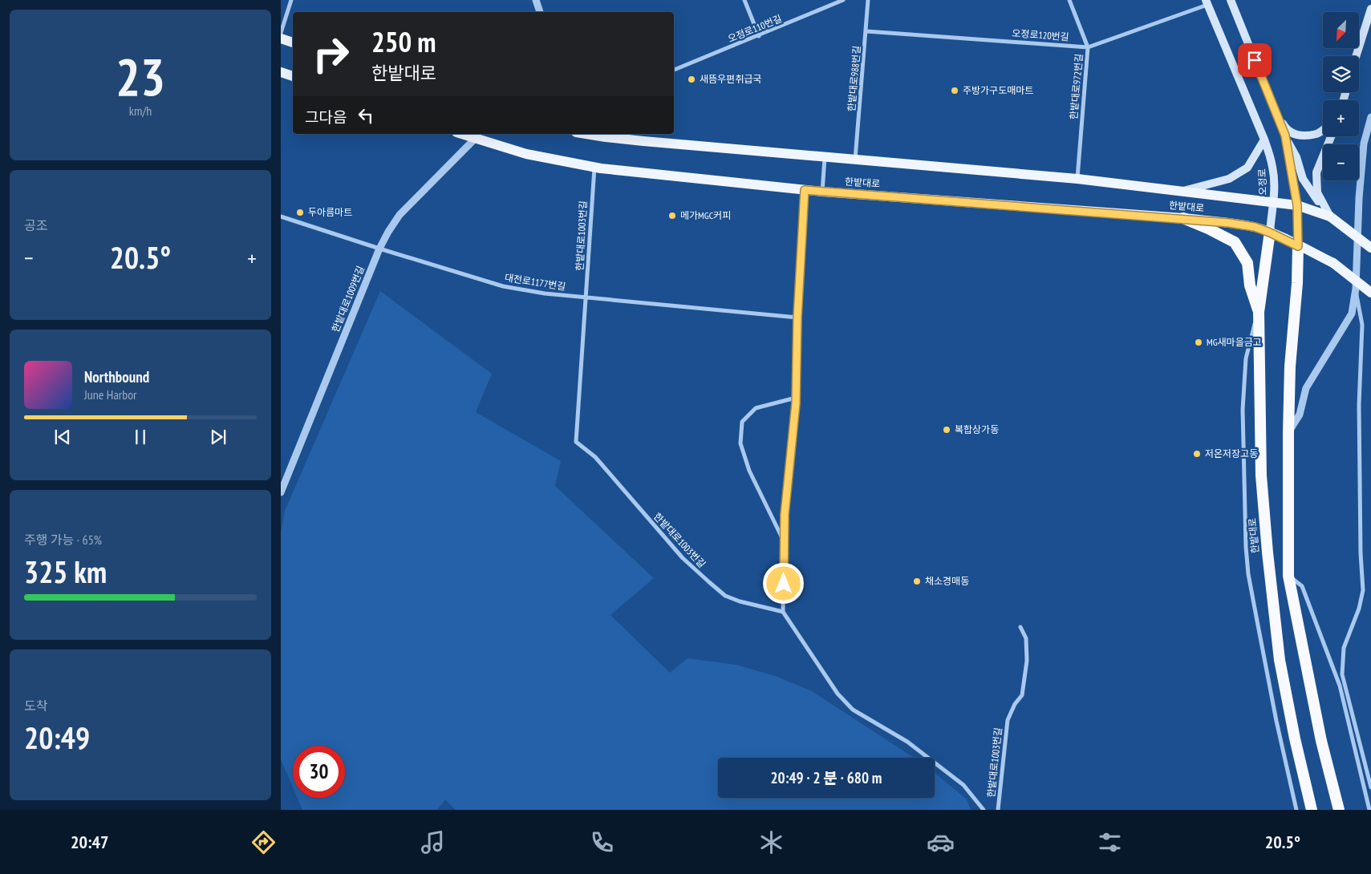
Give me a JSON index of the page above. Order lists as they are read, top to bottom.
{
  "streets": {
    "highway": ["한밭대로"],
    "main road": ["오정로"],
    "street": [
      "오정로110번길",
      "오정로120번길",
      "한밭대로988번길",
      "한밭대로972번길",
      "한밭대로1003번길",
      "대전로1177번길",
      "한밭대로1009번길"
    ]
  },
  "crossings": [
    ["오정로120번길", "한밭대로988번길"],
    ["오정로120번길", "한밭대로972번길"],
    ["오정로120번길", "오정로"],
    ["한밭대로988번길", "한밭대로"],
    ["한밭대로972번길", "한밭대로"],
    ["오정로", "한밭대로"],
    ["한밭대로", "한밭대로1003번길"],
    ["한밭대로", "한밭대로1009번길"],
    ["한밭대로1003번길", "대전로1177번길"],
    ["대전로1177번길", "한밭대로1009번길"]
  ],
  "places": [
    "새뜸우편취급국",
    "주방가구도매마트",
    "두아름마트",
    "메가MGC커피",
    "MG새마을금고",
    "복합상가동",
    "저온저장고동",
    "채소경매동"
  ],
  "north": "bottom left",
  "page": {
    "tile": [
      ["23", "km/h"],
      "공조",
      ["주행 가능 · 65%", "325 km"],
      ["도착", "20:49"]
    ],
    "map_buttons": ["+", "−"],
    "turn": ["250 m", "한밭대로"],
    "then": "그다음",
    "heat": ["−", "20.5°", "+"],
    "song": ["Northbound", "June Harbor"],
    "limit": "30",
    "trip": "20:49 · 2 분 · 680 m",
    "tabs": ["20:47", "20.5°"]
  }
}
